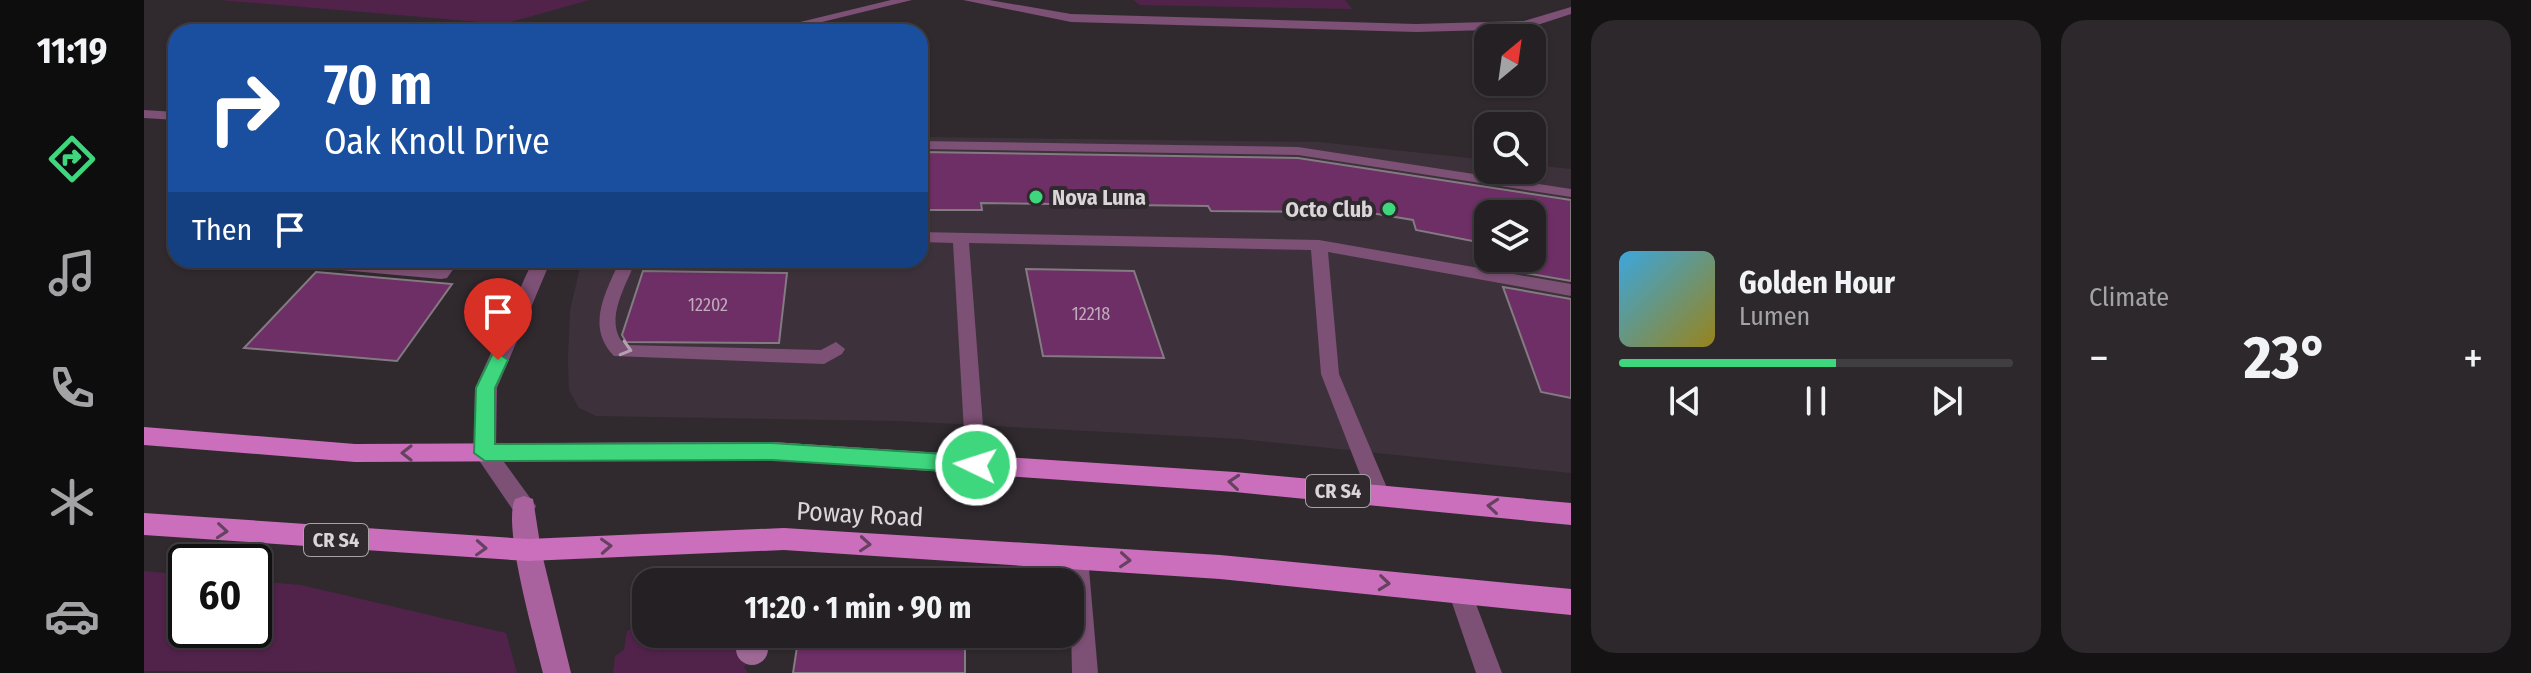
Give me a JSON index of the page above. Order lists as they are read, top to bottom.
{
  "streets": {
    "main road": ["CR S4", "Poway Road"]
  },
  "places": ["Nova Luna", "Octo Club"],
  "house_numbers": ["12202", "12218"],
  "north": "top right",
  "page": {
    "tabs": "11:19",
    "tile": "Climate",
    "turn": ["70 m", "Oak Knoll Drive"],
    "then": "Then",
    "song": ["Golden Hour", "Lumen"],
    "heat": ["−", "23°", "+"],
    "limit": "60",
    "trip": "11:20 · 1 min · 90 m"
  }
}
